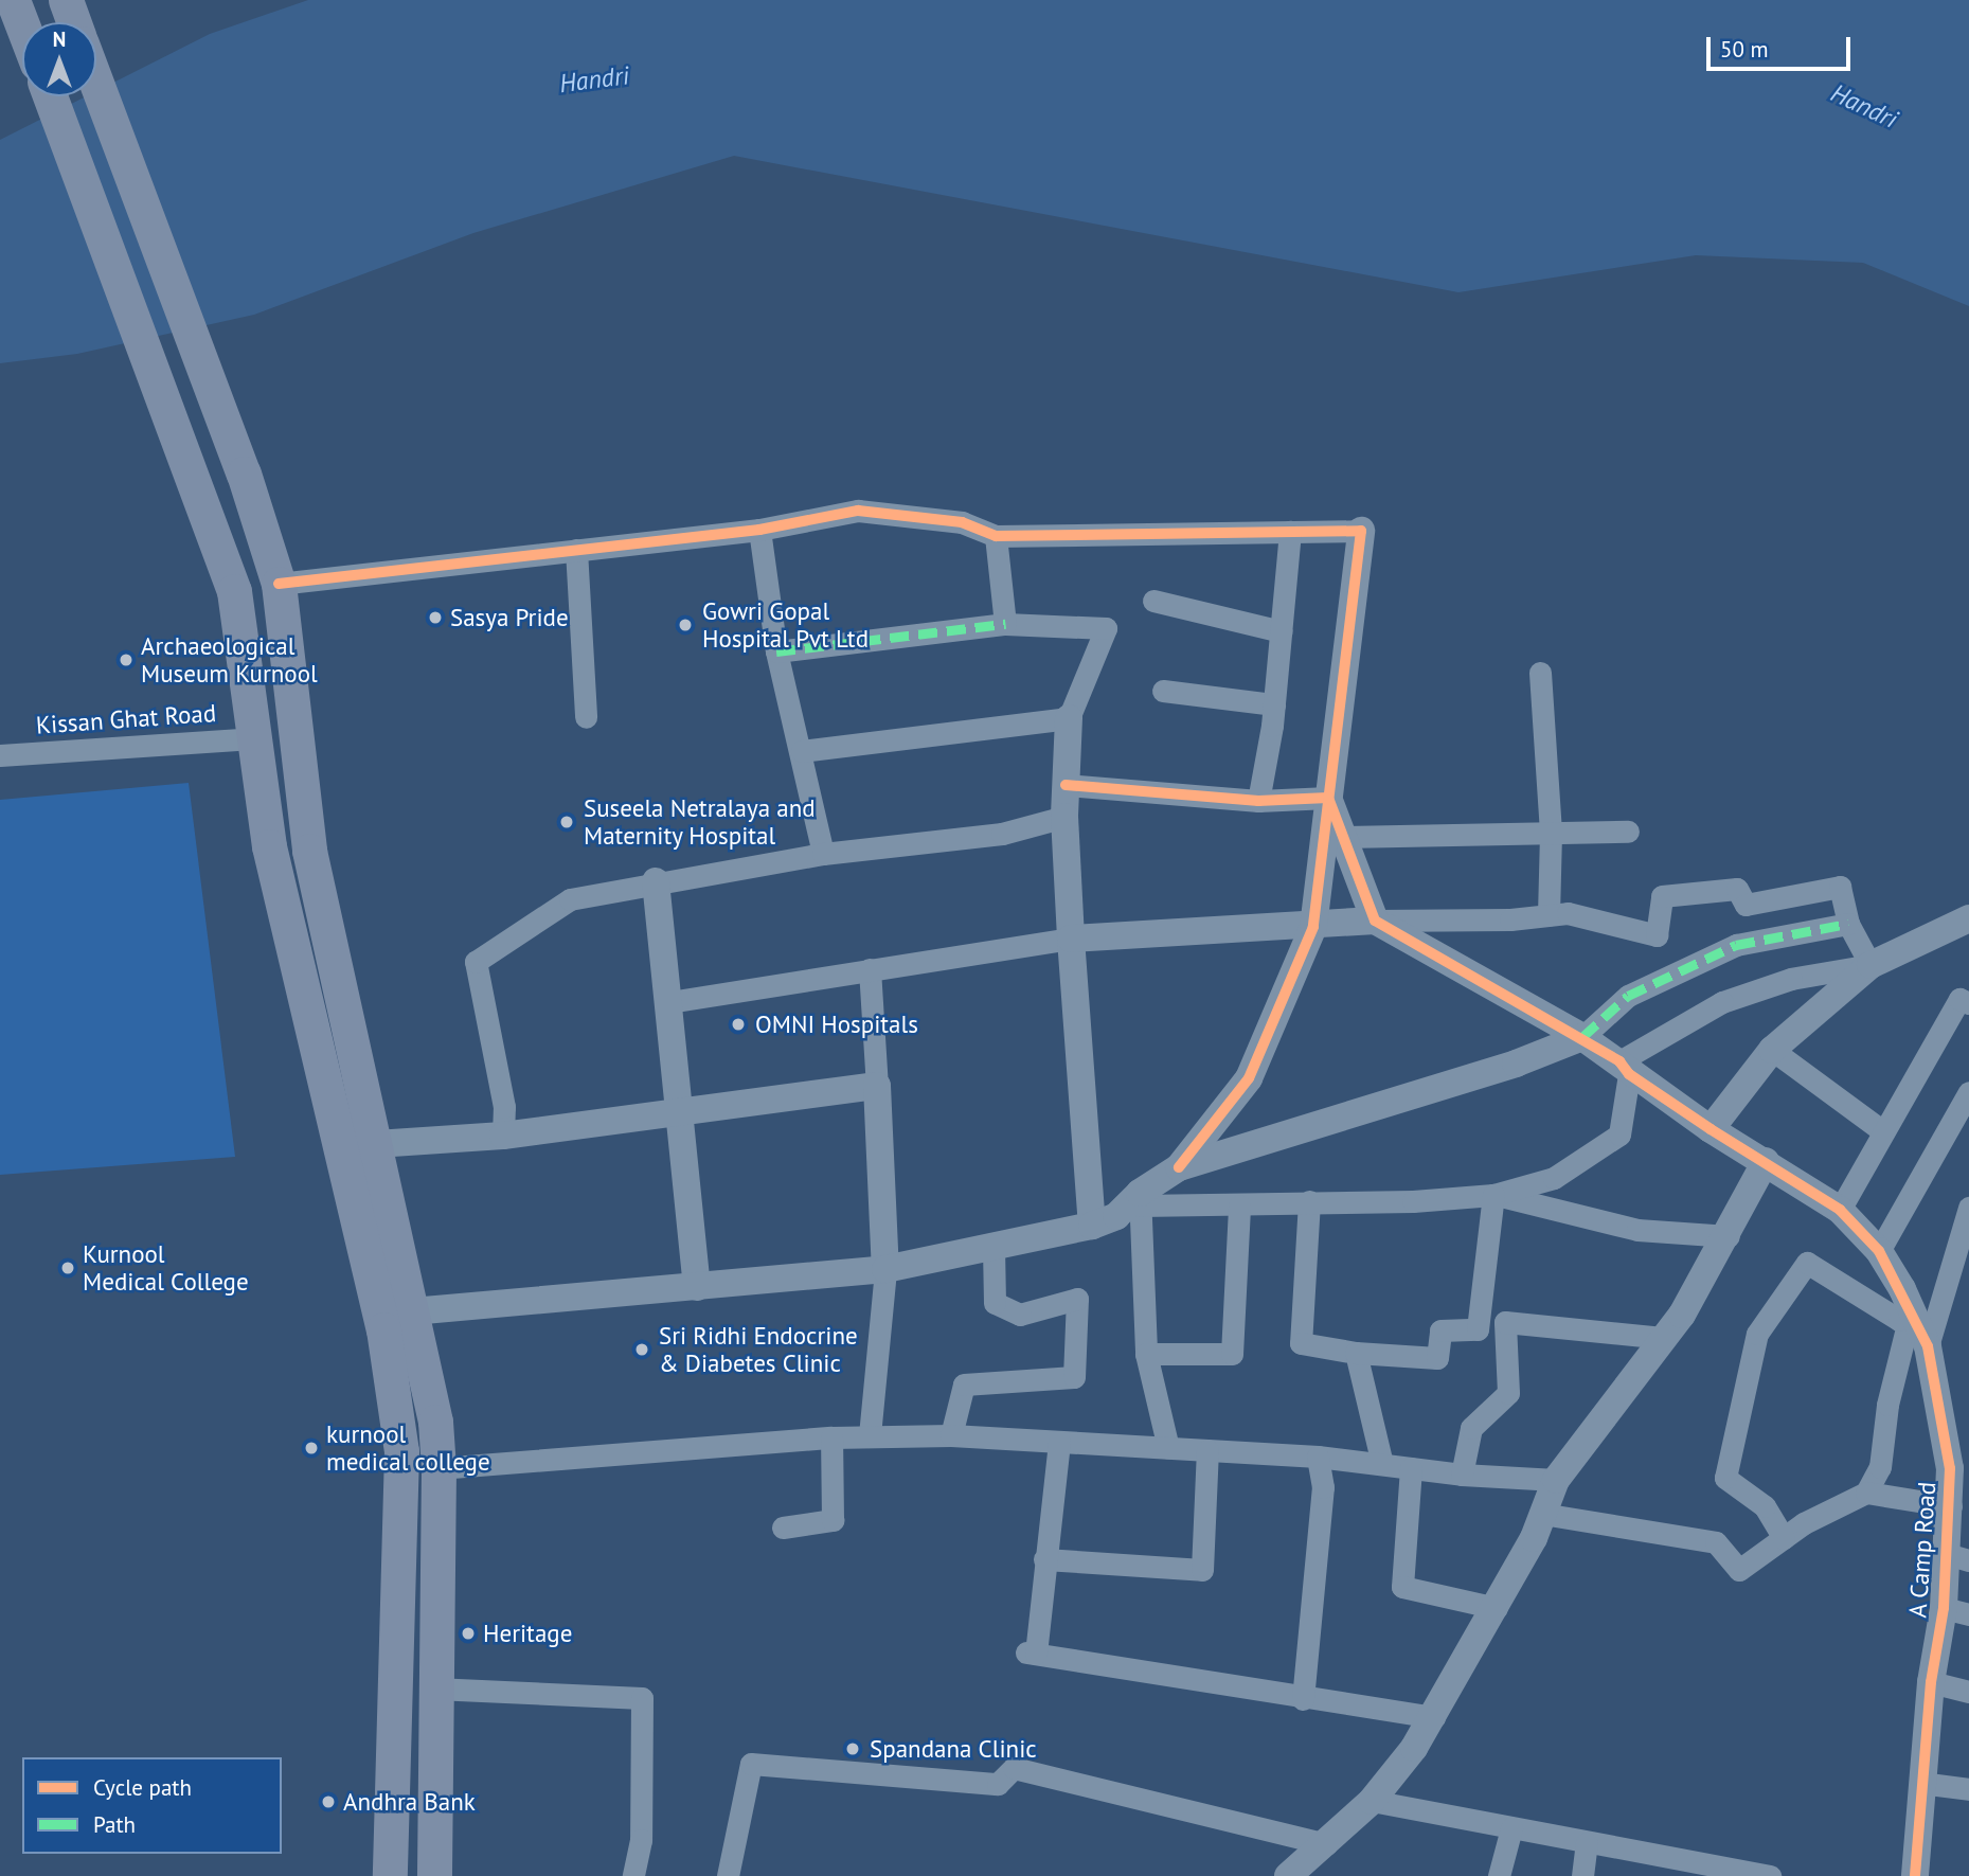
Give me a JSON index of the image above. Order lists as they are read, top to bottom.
{
  "streets": {
    "street": ["Kissan Ghat Road", "A Camp Road"]
  },
  "water": ["Handri"],
  "places": [
    "Sasya Pride",
    "Gowri Gopal Hospital Pvt Ltd",
    "Archaeological Museum Kurnool",
    "Suseela Netralaya and Maternity Hospital",
    "OMNI Hospitals",
    "Kurnool Medical College",
    "Sri Ridhi Endocrine & Diabetes Clinic",
    "kurnool medical college",
    "Heritage",
    "Spandana Clinic",
    "Andhra Bank"
  ],
  "legend": ["Cycle path", "Path"],
  "scale_bar": "50 m",
  "north": "top"
}
